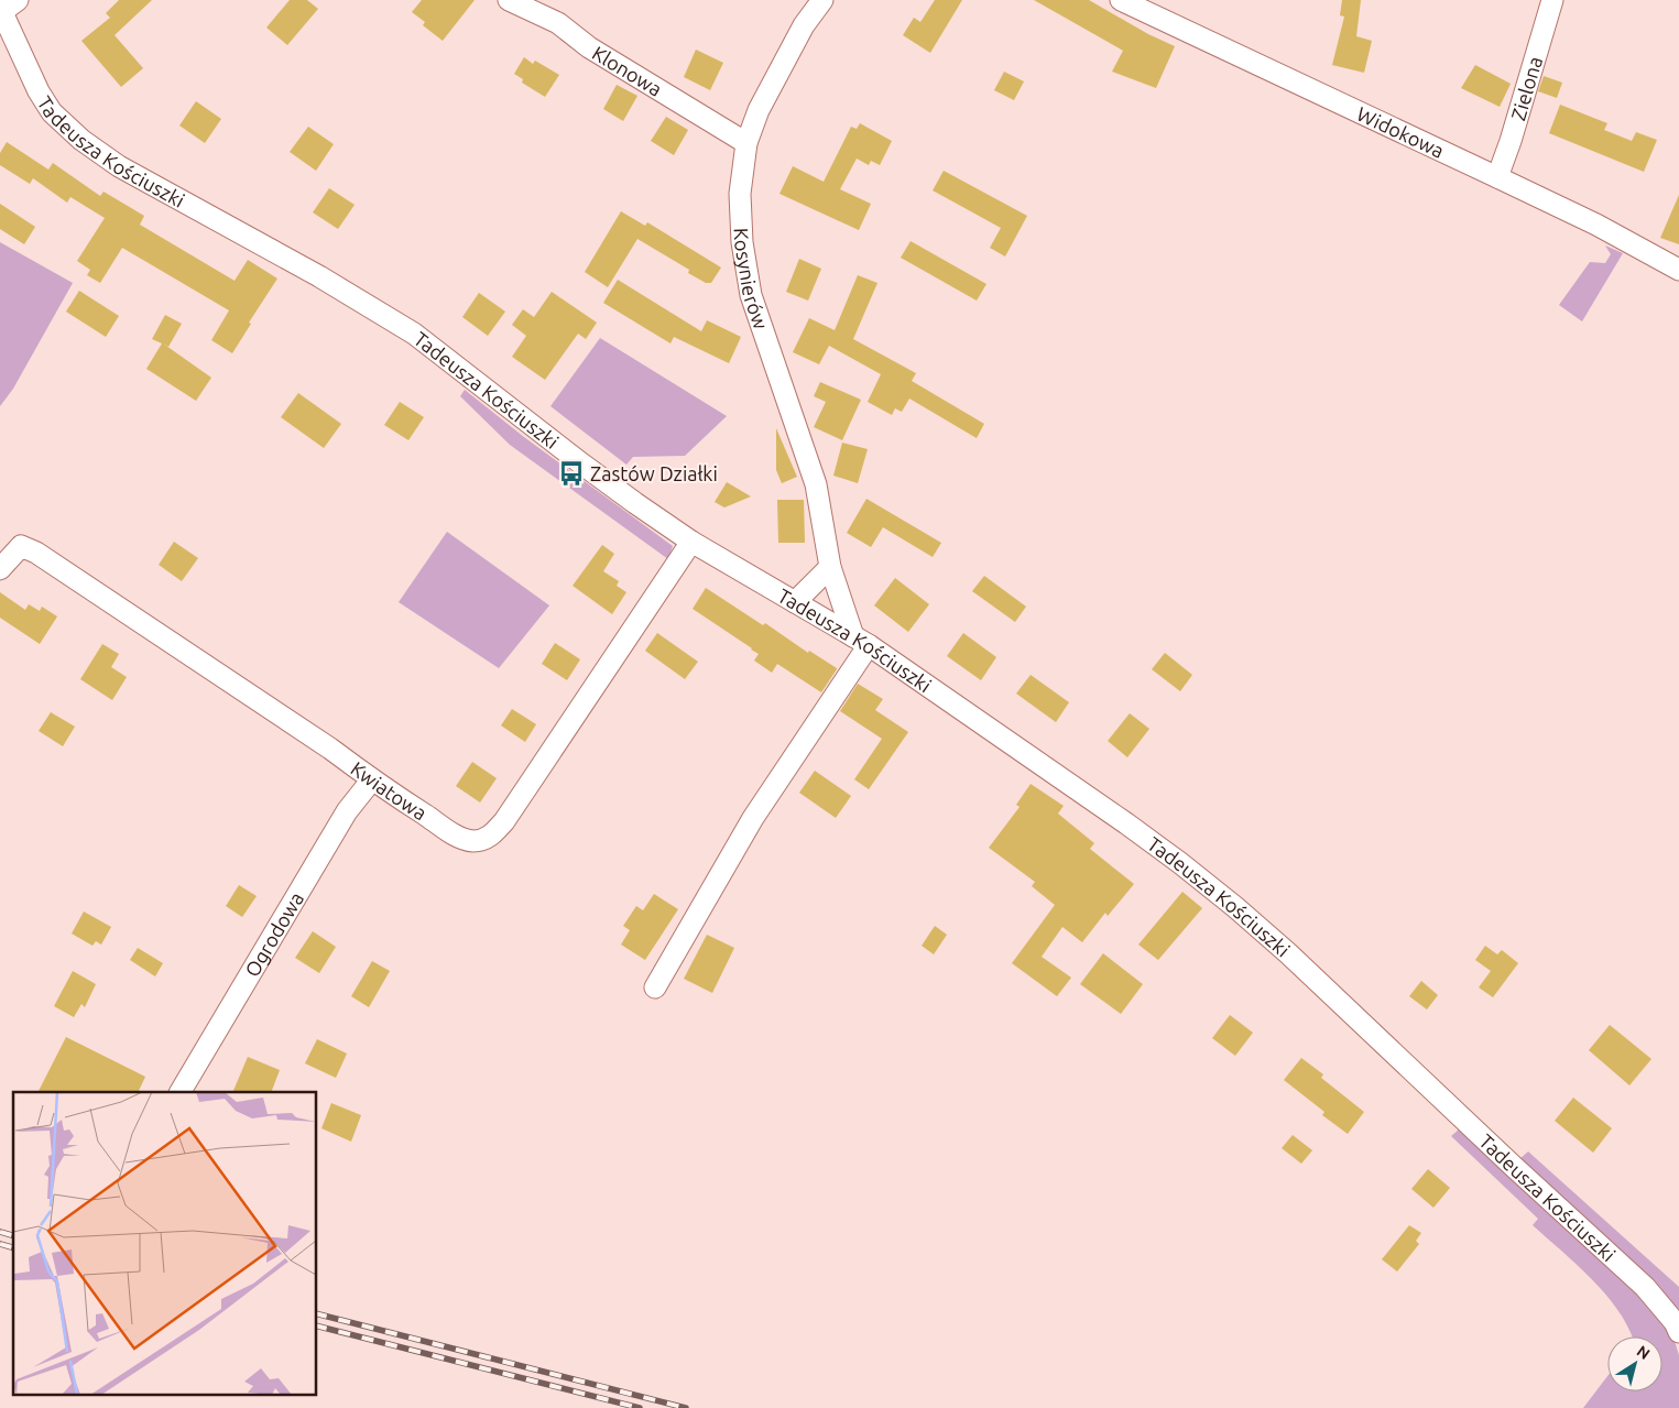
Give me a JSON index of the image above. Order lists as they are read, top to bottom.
{
  "streets": {
    "street": [
      "Klonowa",
      "Zielona",
      "Widokowa",
      "Tadeusza Kościuszki",
      "Kosynierów",
      "Kwiatowa",
      "Ogrodowa"
    ]
  },
  "crossings": [
    ["Klonowa", "Kosynierów"],
    ["Zielona", "Widokowa"],
    ["Tadeusza Kościuszki", "Kosynierów"],
    ["Tadeusza Kościuszki", "Kwiatowa"],
    ["Kwiatowa", "Ogrodowa"]
  ],
  "places": {
    "bus stop": ["Zastów Działki"]
  },
  "north": "top right"
}
